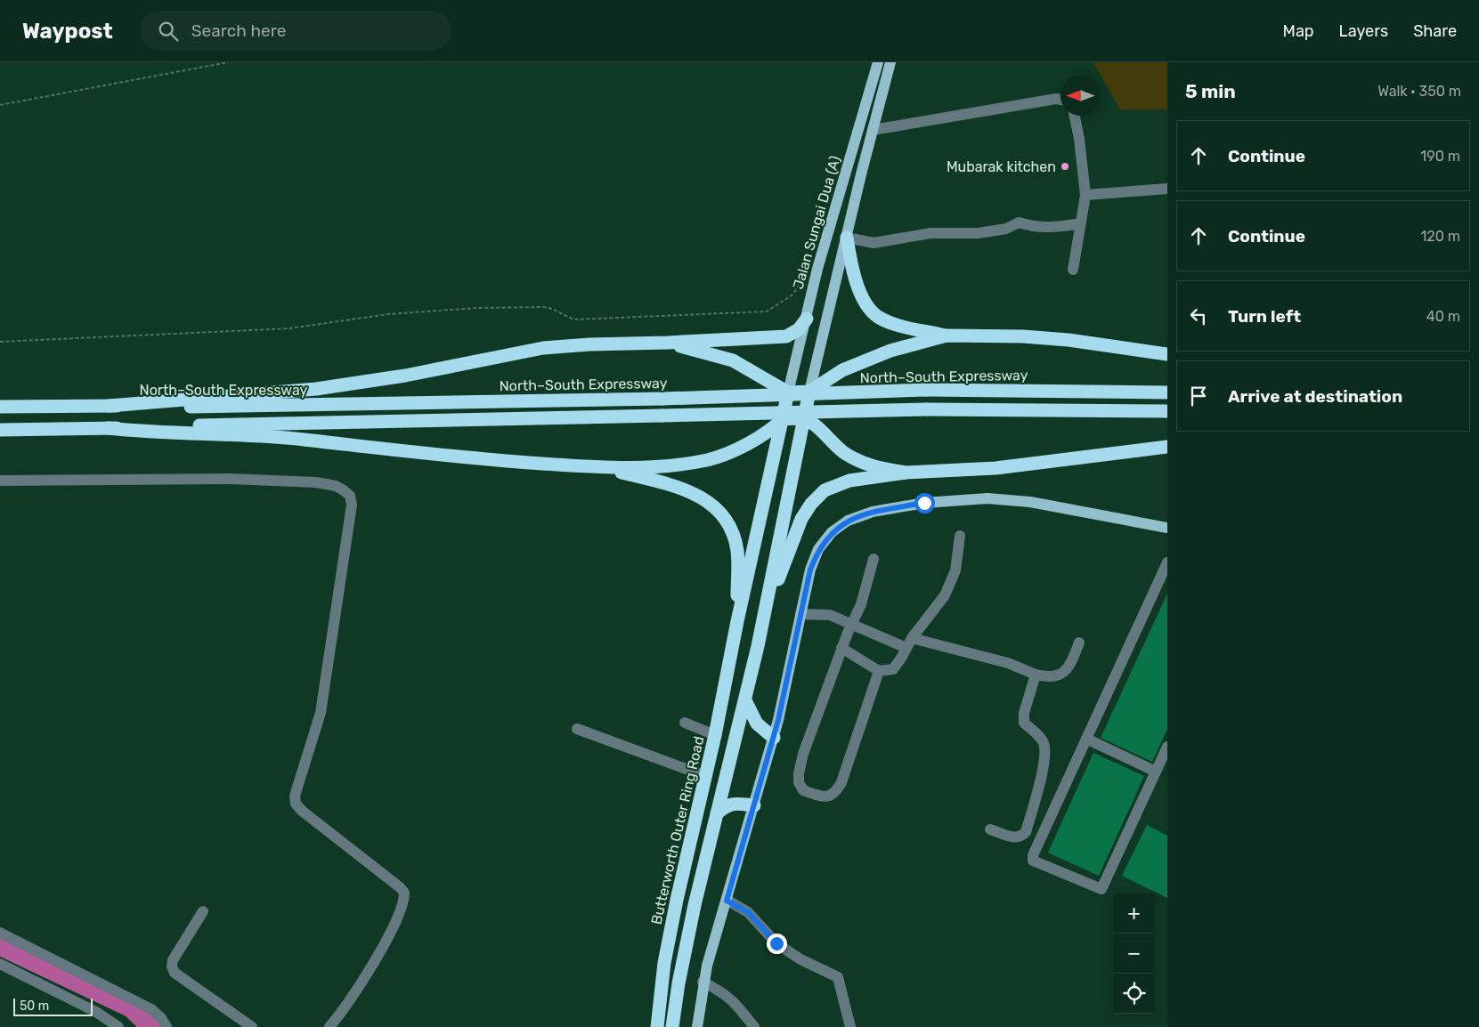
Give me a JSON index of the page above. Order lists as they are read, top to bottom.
{
  "streets": {
    "highway": ["North–South Expressway", "Butterworth Outer Ring Road"],
    "main road": ["Jalan Sungai Dua (A)"]
  },
  "places": ["Mubarak kitchen"],
  "scale_bar": "50 m",
  "north": "left",
  "page": {
    "header": "Waypost",
    "search": "Search here",
    "nav": ["Map", "Layers", "Share"],
    "heading": ["5 min", "Walk · 350 m"],
    "list": [
      ["Continue", "190 m"],
      ["Continue", "120 m"],
      ["Turn left", "40 m"],
      "Arrive at destination"
    ],
    "map_buttons": ["+", "−"],
    "scale": "50 m"
  }
}
